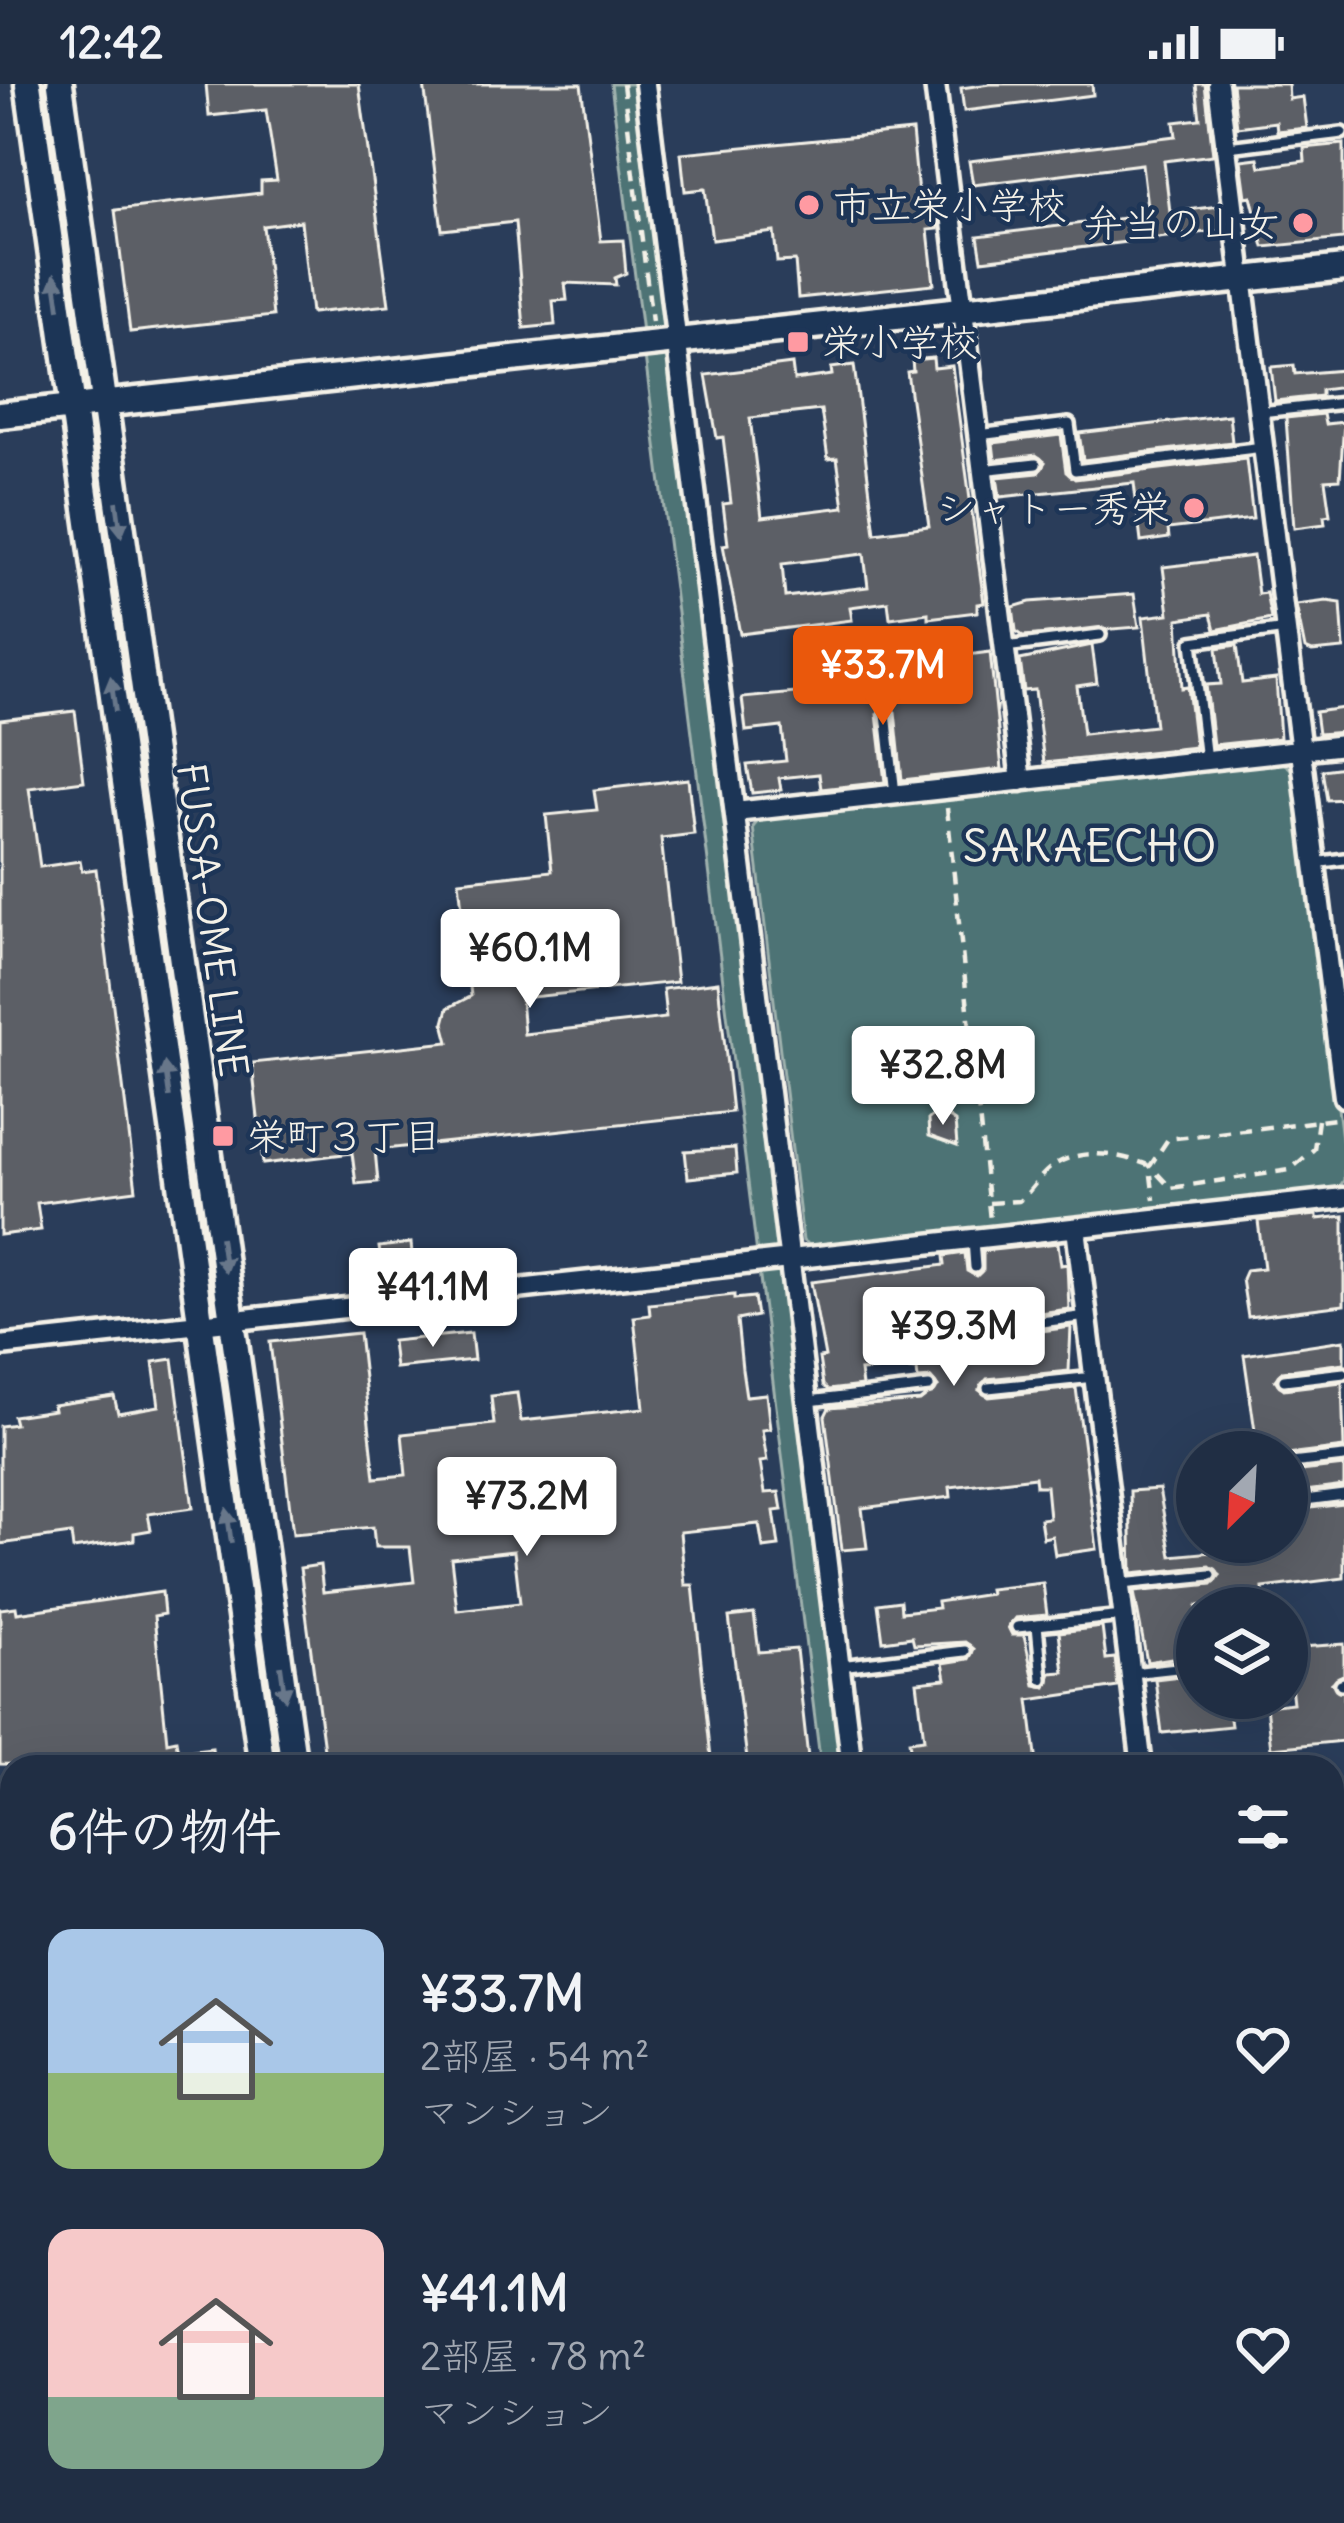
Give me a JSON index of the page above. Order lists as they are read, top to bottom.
{
  "streets": {
    "main road": ["FUSSA-OME LINE"]
  },
  "districts": ["SAKAECHO"],
  "places": {
    "other": ["市立栄小学校", "弁当の山女", "シャトー秀栄"],
    "transit": ["栄小学校", "栄町３丁目"]
  },
  "north": "bottom left",
  "page": {
    "status": "12:42",
    "price": [
      "¥33.7M",
      "¥60.1M",
      "¥32.8M",
      "¥41.1M",
      "¥39.3M",
      "¥73.2M"
    ],
    "heading": "6件の物件",
    "list": [
      {
        "name": "¥33.7M",
        "note": "2部屋 · 54 m² · マンション"
      },
      {
        "name": "¥41.1M",
        "note": "2部屋 · 78 m² · マンション"
      }
    ]
  }
}
